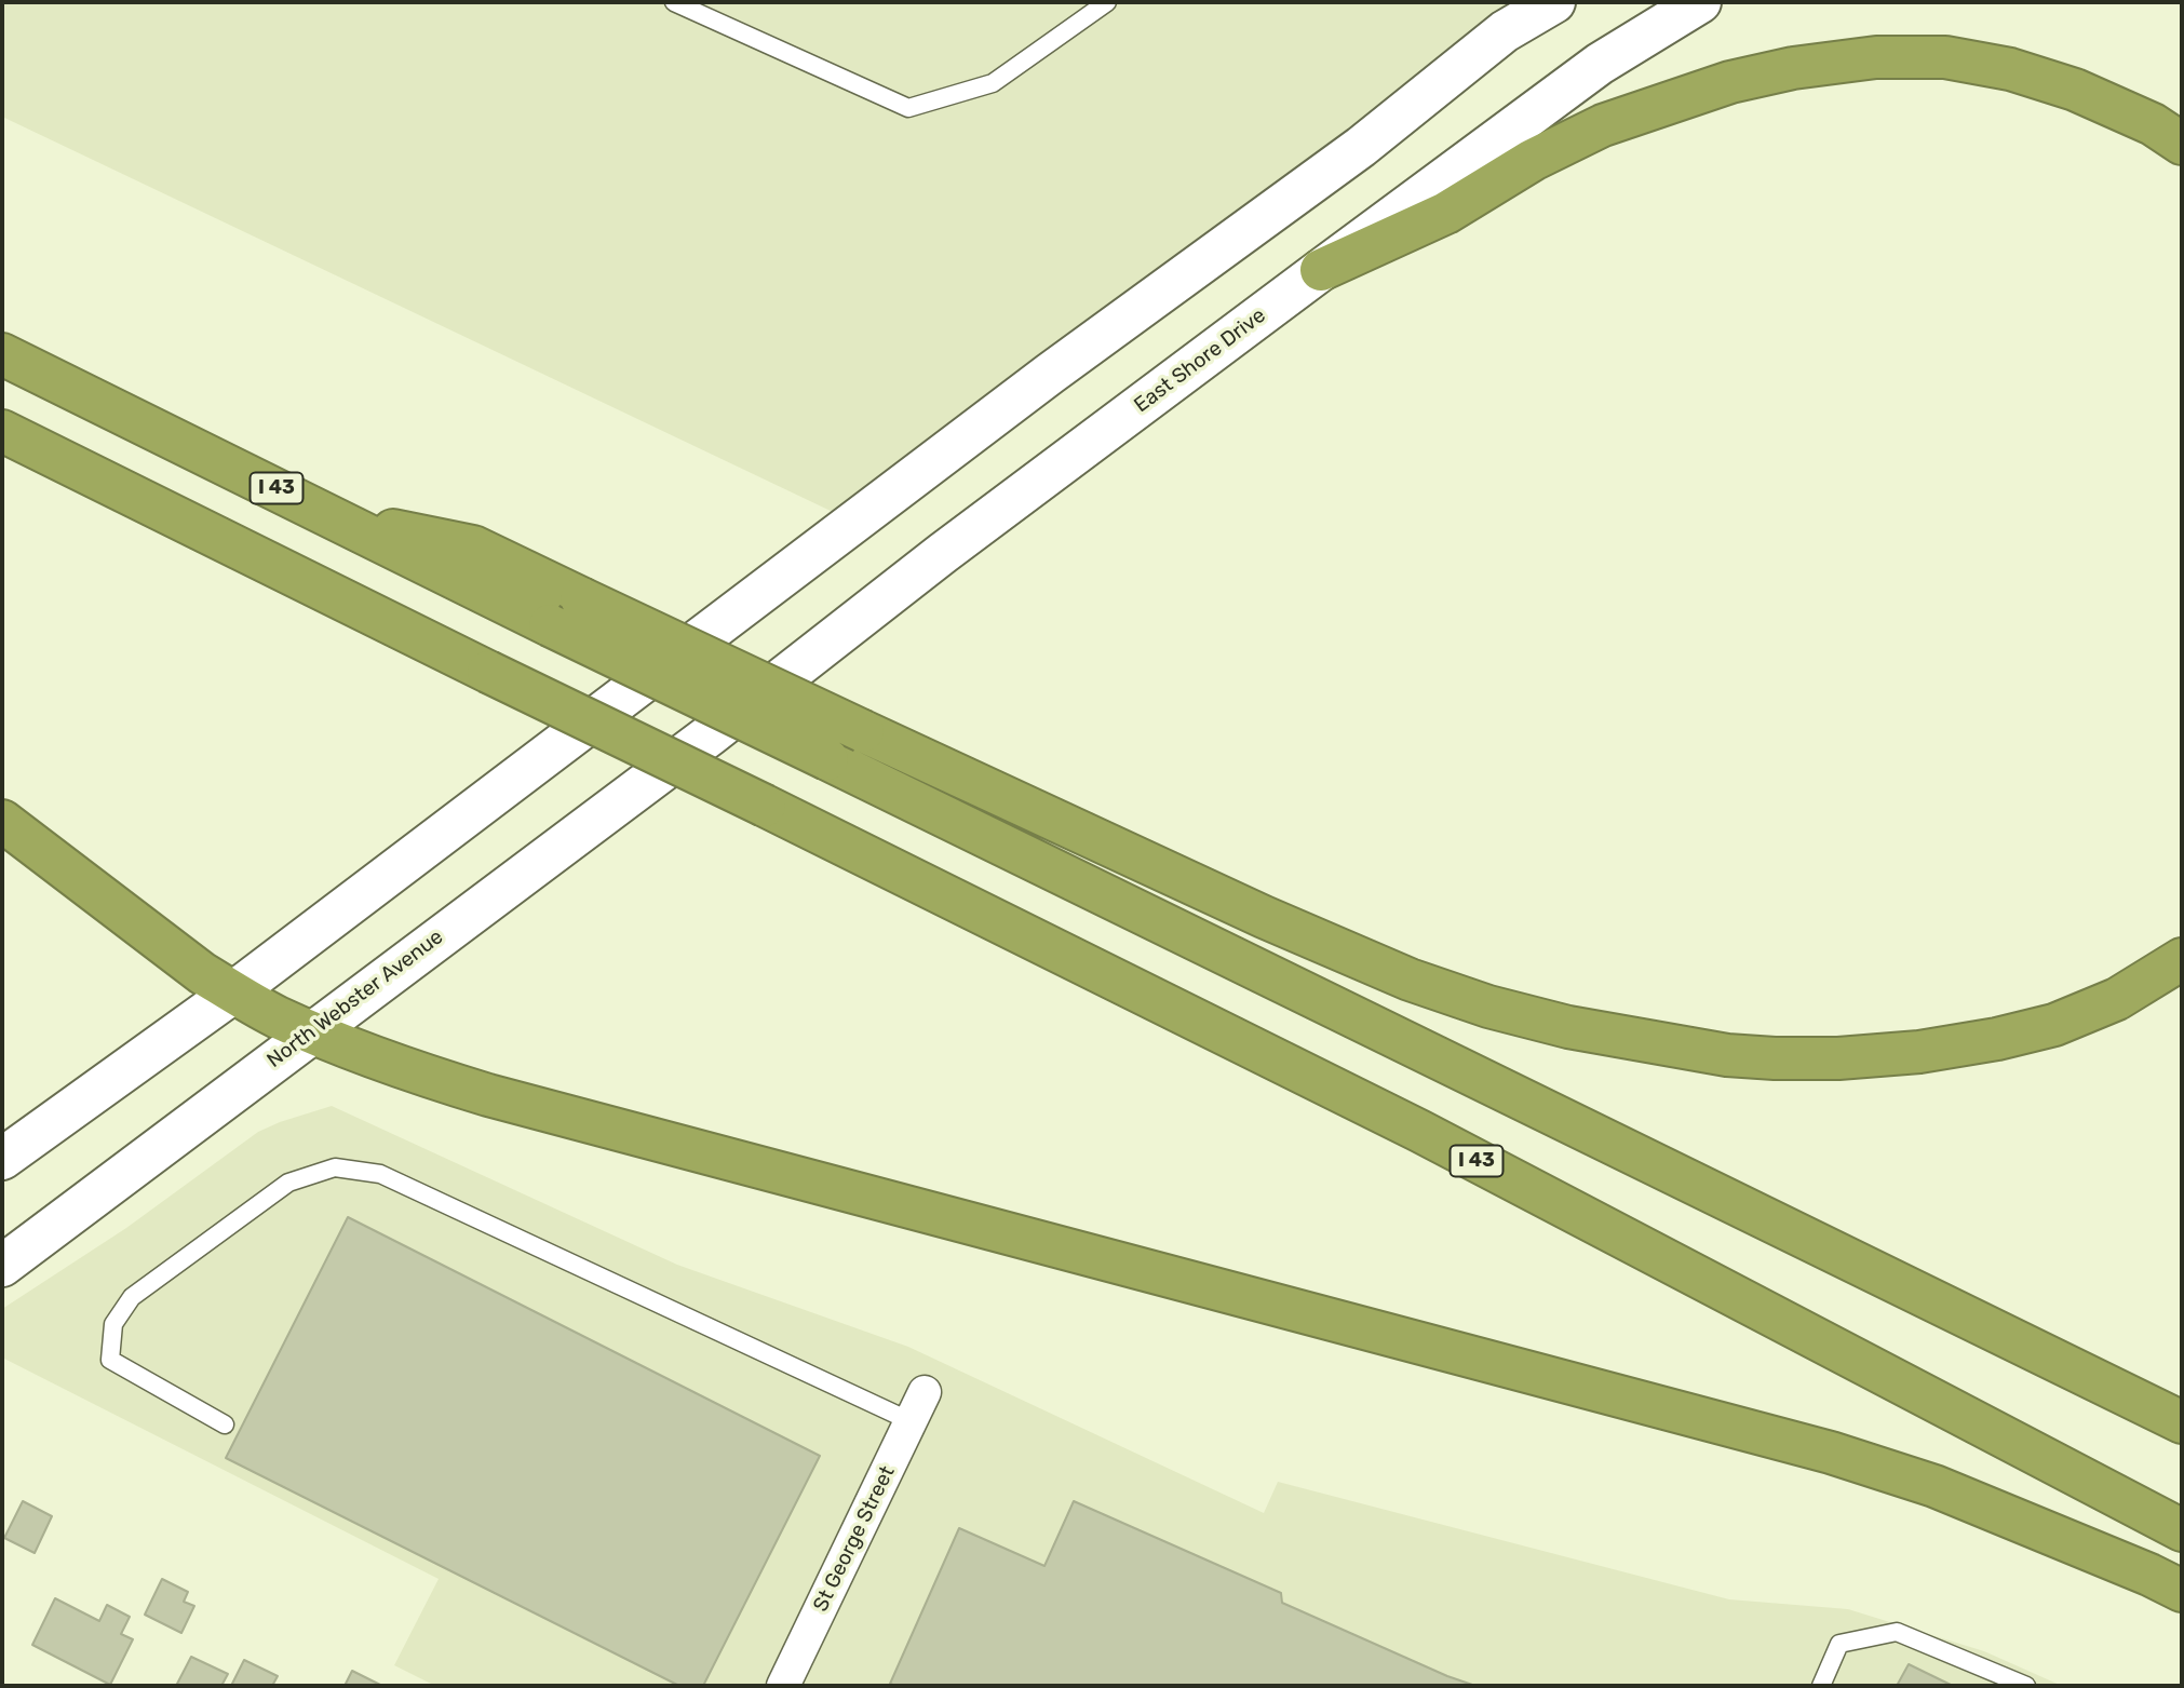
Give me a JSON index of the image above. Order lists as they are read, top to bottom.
{
  "streets": {
    "highway": ["I 43"],
    "main road": ["East Shore Drive", "North Webster Avenue"],
    "street": ["St George Street"]
  },
  "crossings": [
    ["East Shore Drive", "North Webster Avenue"]
  ]
}
